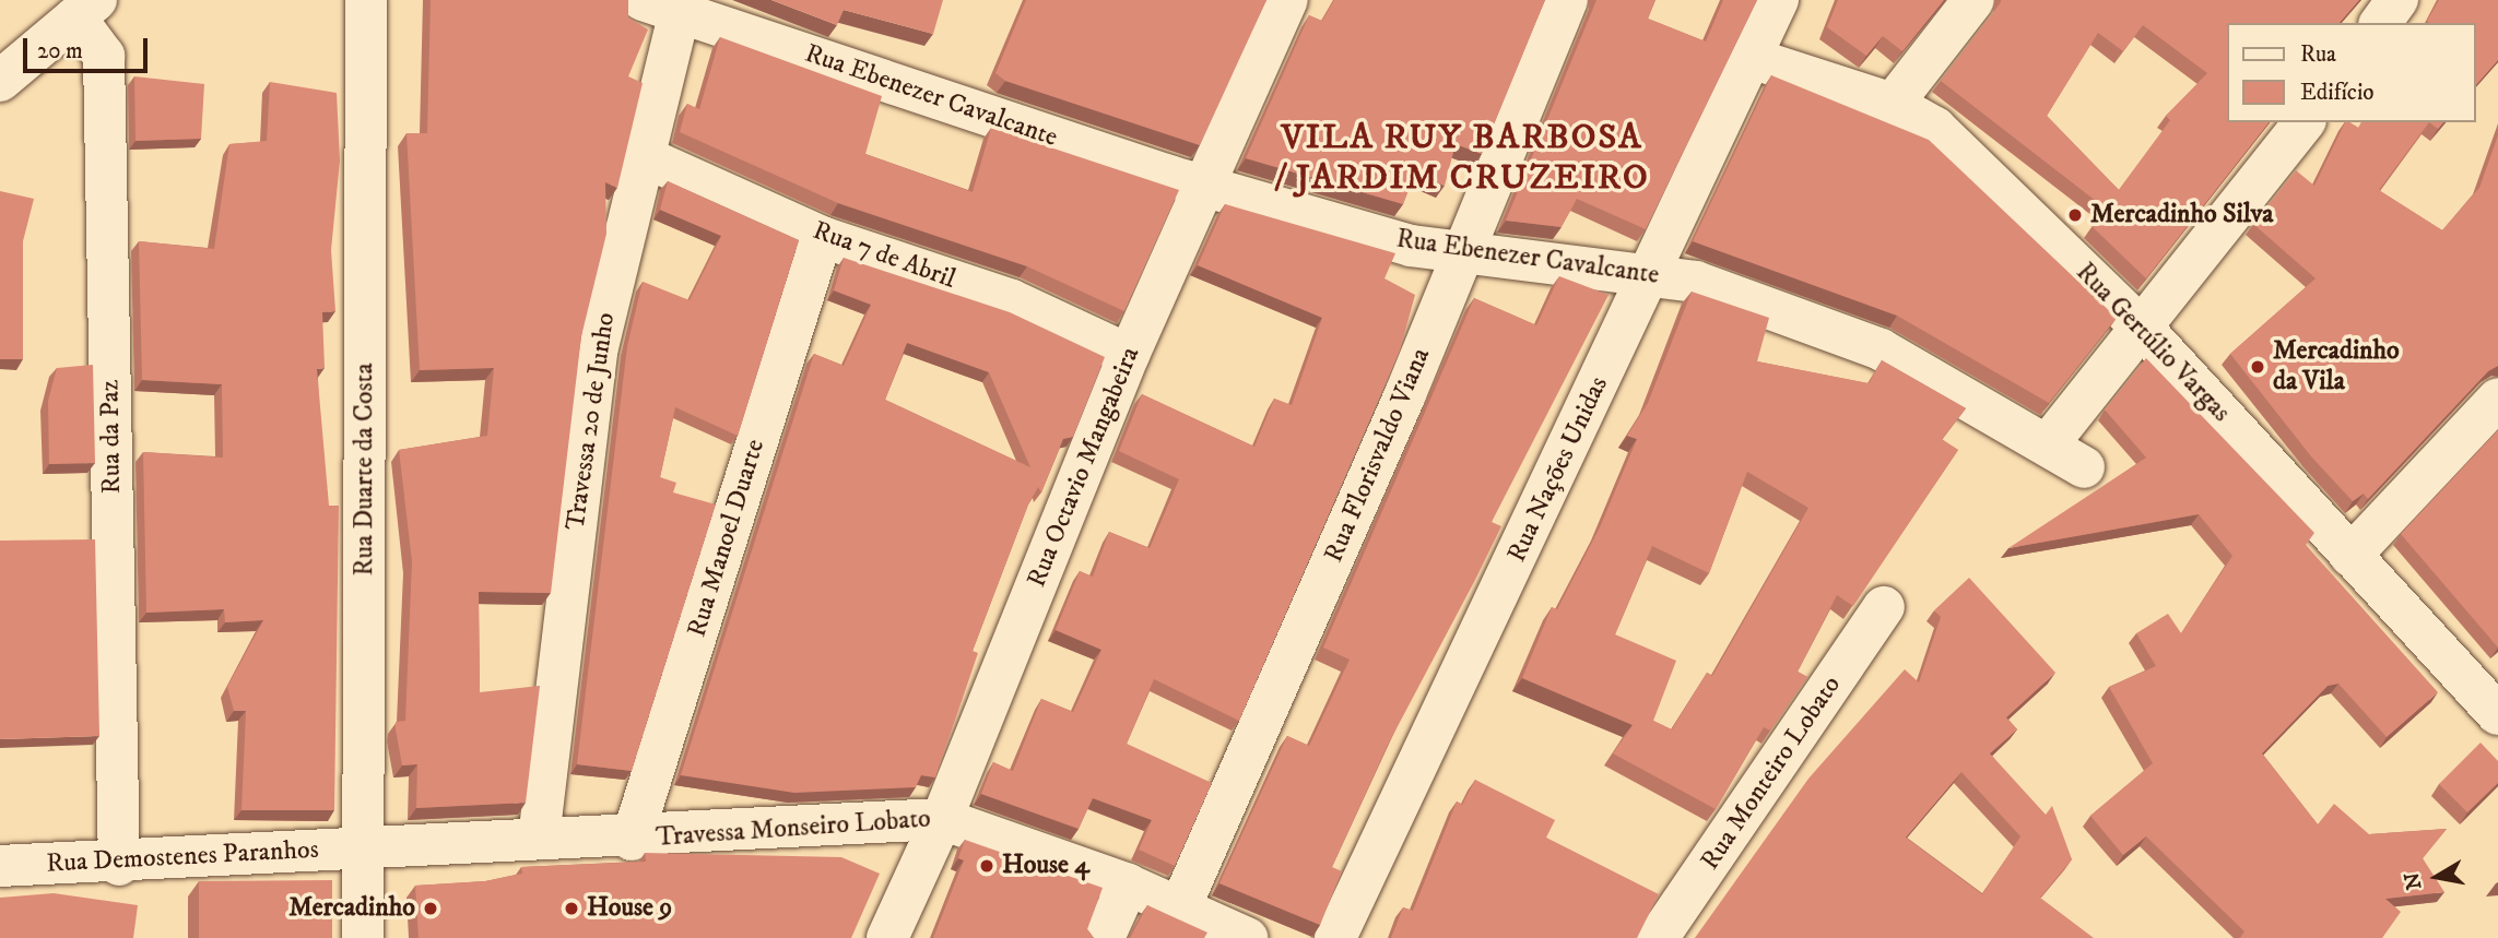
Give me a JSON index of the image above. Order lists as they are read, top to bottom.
{
  "streets": {
    "street": [
      "Rua Ebenezer Cavalcante",
      "Rua 7 de Abril",
      "Rua Gertúlio Vargas",
      "Travessa 20 de Junho",
      "Rua da Paz",
      "Rua Florisvaldo Viana",
      "Rua Octavio Mangabeira",
      "Rua Duarte da Costa",
      "Rua Nações Unidas",
      "Rua Manoel Duarte",
      "Rua Monteiro Lobato",
      "Travessa Monseiro Lobato",
      "Rua Demostenes Paranhos"
    ]
  },
  "crossings": [
    ["Rua Ebenezer Cavalcante", "Travessa 20 de Junho"],
    ["Rua Ebenezer Cavalcante", "Rua Florisvaldo Viana"],
    ["Rua Ebenezer Cavalcante", "Rua Octavio Mangabeira"],
    ["Rua Ebenezer Cavalcante", "Rua Nações Unidas"],
    ["Rua 7 de Abril", "Travessa 20 de Junho"],
    ["Rua 7 de Abril", "Rua Octavio Mangabeira"],
    ["Rua 7 de Abril", "Rua Manoel Duarte"],
    ["Rua Gertúlio Vargas", "Rua Nações Unidas"],
    ["Travessa 20 de Junho", "Travessa Monseiro Lobato"],
    ["Rua da Paz", "Rua Demostenes Paranhos"],
    ["Rua Florisvaldo Viana", "Travessa Monseiro Lobato"],
    ["Rua Octavio Mangabeira", "Travessa Monseiro Lobato"],
    ["Rua Duarte da Costa", "Travessa Monseiro Lobato"],
    ["Rua Duarte da Costa", "Rua Demostenes Paranhos"],
    ["Rua Manoel Duarte", "Travessa Monseiro Lobato"],
    ["Travessa Monseiro Lobato", "Rua Demostenes Paranhos"]
  ],
  "districts": ["VILA RUY BARBOSA / JARDIM CRUZEIRO"],
  "places": [
    "Mercadinho Silva",
    "Mercadinho da Vila",
    "House 4",
    "Mercadinho",
    "House 9"
  ],
  "legend": ["Rua", "Edifício"],
  "scale_bar": "20 m",
  "north": "left"
}
